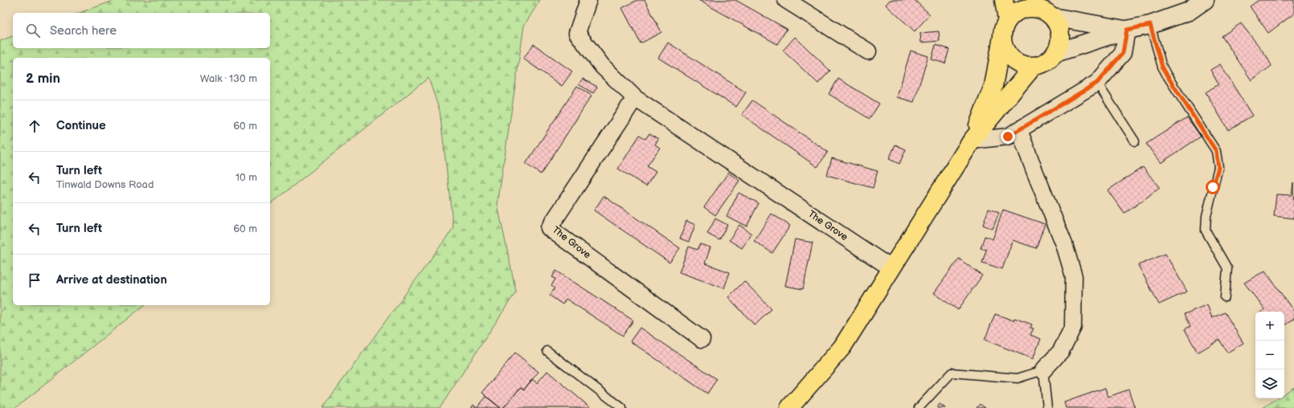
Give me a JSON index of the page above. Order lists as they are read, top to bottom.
{
  "streets": {
    "street": ["The Grove"]
  },
  "page": {
    "search": "Search here",
    "heading": ["2 min", "Walk · 130 m"],
    "list": [
      ["Continue", "60 m"],
      ["Turn left", "Tinwald Downs Road", "10 m"],
      ["Turn left", "60 m"],
      "Arrive at destination"
    ],
    "map_buttons": ["+", "−"]
  }
}
